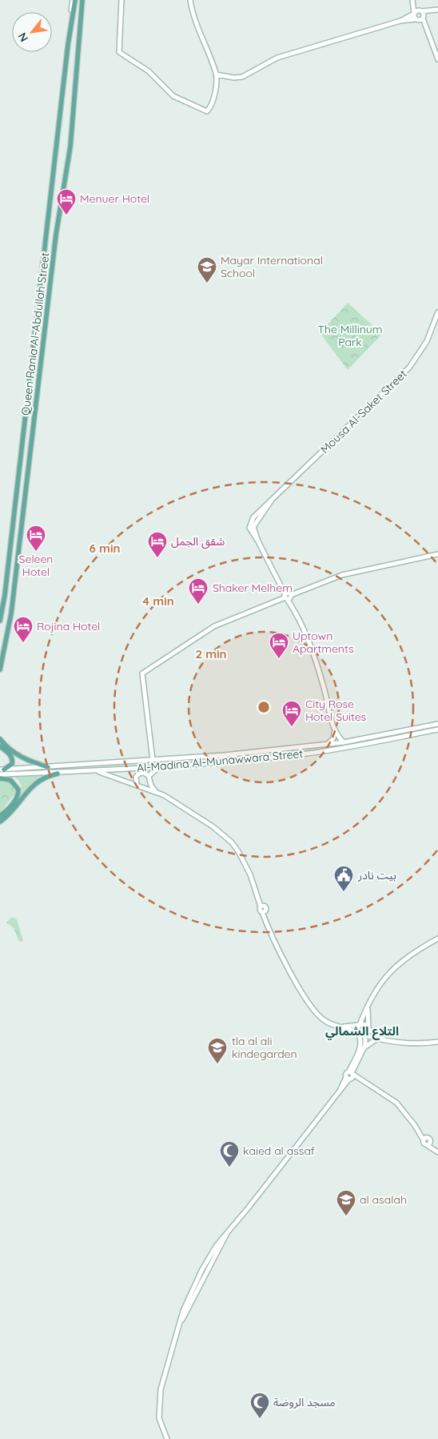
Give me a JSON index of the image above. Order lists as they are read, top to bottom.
{
  "streets": {
    "main road": ["Queen Rania Al-Abdullah Street"],
    "street": ["Mousa Al-Saket Street", "Al-Madina Al-Munawwara Street"]
  },
  "crossings": [
    ["Mousa Al-Saket Street", "Al-Madina Al-Munawwara Street"]
  ],
  "districts": ["التلاع الشمالي"],
  "parks": ["The Millinum Park"],
  "places": {
    "hotel": [
      "Menuer Hotel",
      "Seleen Hotel",
      "شقق الجمل",
      "Shaker Melhem",
      "Rojina Hotel",
      "Uptown Apartments",
      "City Rose Hotel Suites"
    ],
    "school or university": ["Mayar International School", "tla al ali kindegarden", "al asalah"],
    "public building": ["بيت نادر"],
    "mosque": ["kaied al assaf", "مسجد الروضة"]
  },
  "north": "bottom left",
  "rings": ["6 min", "4 min", "2 min"]
}
